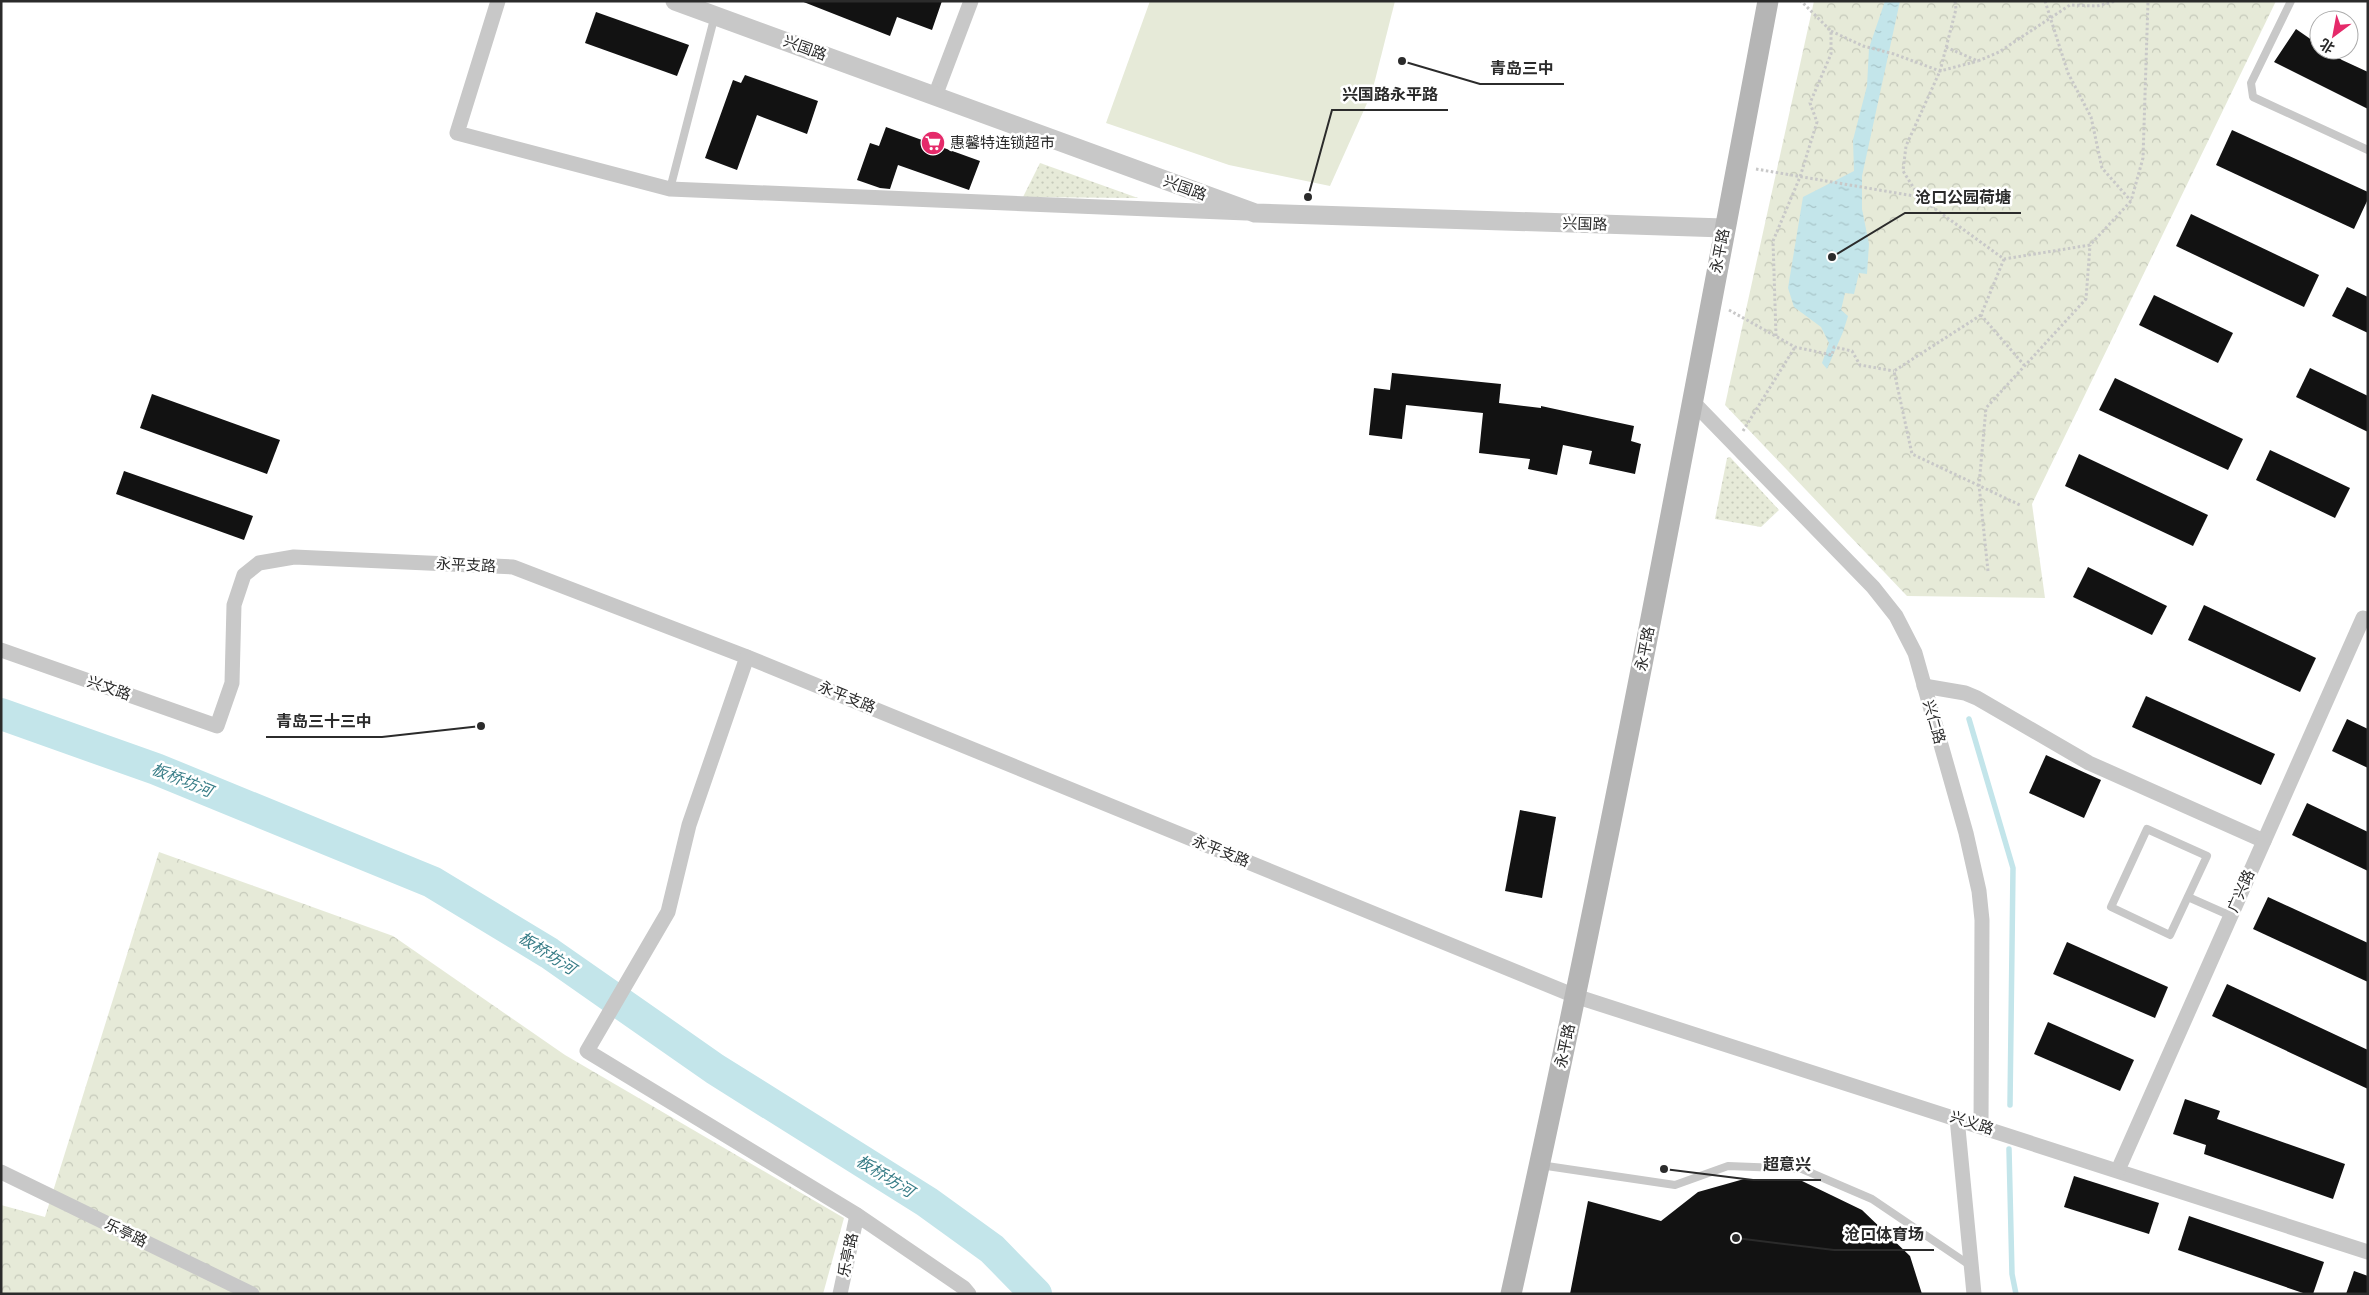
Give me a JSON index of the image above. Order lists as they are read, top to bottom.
{
  "streets": {
    "main road": ["永平路"],
    "street": [
      "兴国路",
      "永平支路",
      "兴文路",
      "兴仁路",
      "广兴路",
      "兴义路",
      "乐亭路"
    ]
  },
  "crossings": [
    ["兴国路", "永平路"],
    ["永平路", "永平支路"],
    ["永平路", "兴仁路"],
    ["永平路", "兴义路"],
    ["永平支路", "兴文路"],
    ["永平支路", "兴义路"],
    ["兴仁路", "兴义路"],
    ["广兴路", "兴义路"]
  ],
  "water": ["板桥坊河"],
  "places": {
    "other": [
      "青岛三中",
      "兴国路永平路",
      "沧口公园荷塘",
      "青岛三十三中",
      "超意兴",
      "沧口体育场"
    ],
    "supermarket": ["惠馨特连锁超市"]
  },
  "north": "bottom left"
}
